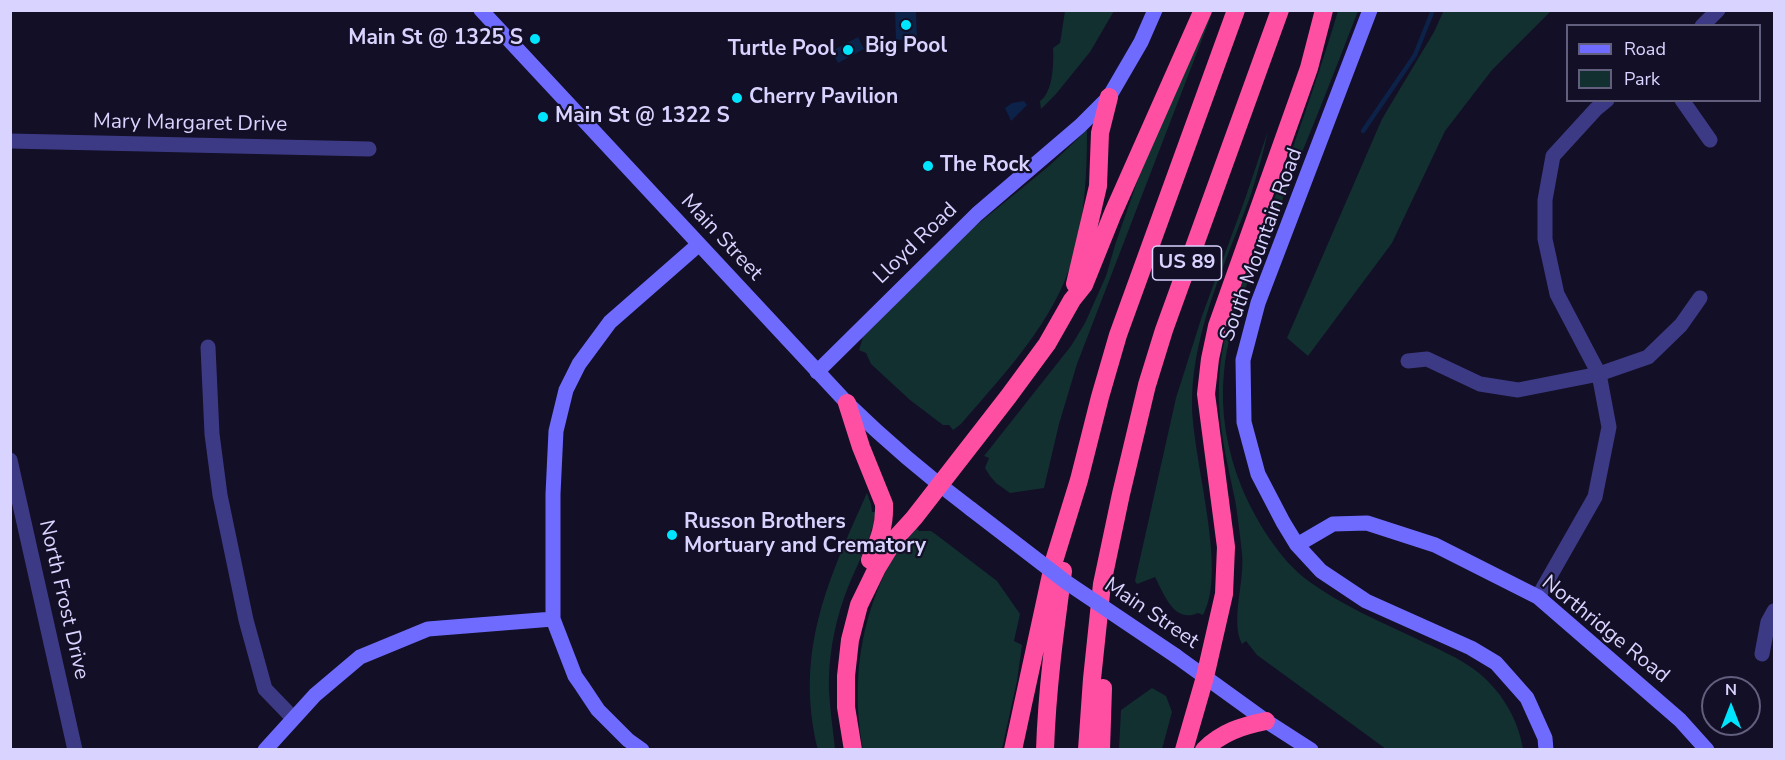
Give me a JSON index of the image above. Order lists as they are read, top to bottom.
{
  "streets": {
    "highway": ["US 89"],
    "street": [
      "Mary Margaret Drive",
      "Main Street",
      "Lloyd Road",
      "South Mountain Road",
      "North Frost Drive",
      "Northridge Road"
    ]
  },
  "crossings": [
    ["Main Street", "Lloyd Road"],
    ["South Mountain Road", "Northridge Road"]
  ],
  "places": [
    "Big Pool",
    "Main St @ 1325 S",
    "Turtle Pool",
    "Cherry Pavilion",
    "Main St @ 1322 S",
    "The Rock",
    "Russon Brothers Mortuary and Crematory"
  ],
  "legend": ["Road", "Park"],
  "north": "top"
}
